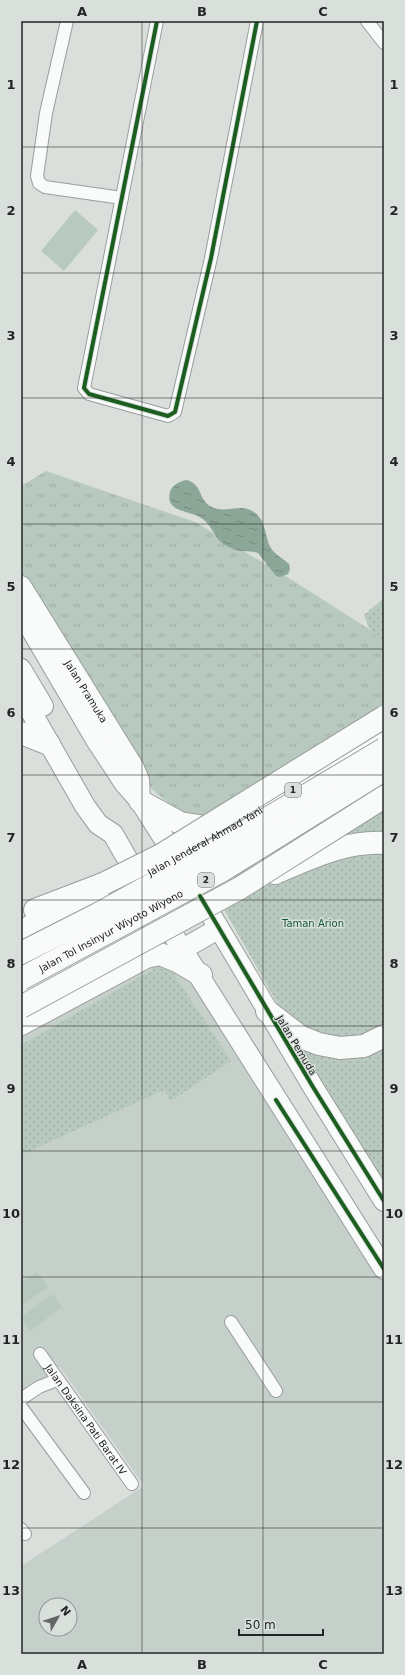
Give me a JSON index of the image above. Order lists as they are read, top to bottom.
{
  "streets": {
    "highway": [
      "1",
      "Jalan Jenderal Ahmad Yani",
      "2",
      "Jalan Tol Insinyur Wiyoto Wiyono"
    ],
    "main road": ["Jalan Pramuka", "Jalan Pemuda"],
    "street": ["Jalan Daksina Pati Barat IV"]
  },
  "crossings": [
    ["Jalan Pramuka", "Jalan Jenderal Ahmad Yani"],
    ["Jalan Pramuka", "Jalan Pemuda"]
  ],
  "parks": ["Taman Arion"],
  "scale_bar": "50 m",
  "north": "top right",
  "grid": {
    "columns": ["A", "B", "C"],
    "rows": [
      "1",
      "2",
      "3",
      "4",
      "5",
      "6",
      "7",
      "8",
      "9",
      "10",
      "11",
      "12",
      "13"
    ]
  }
}
